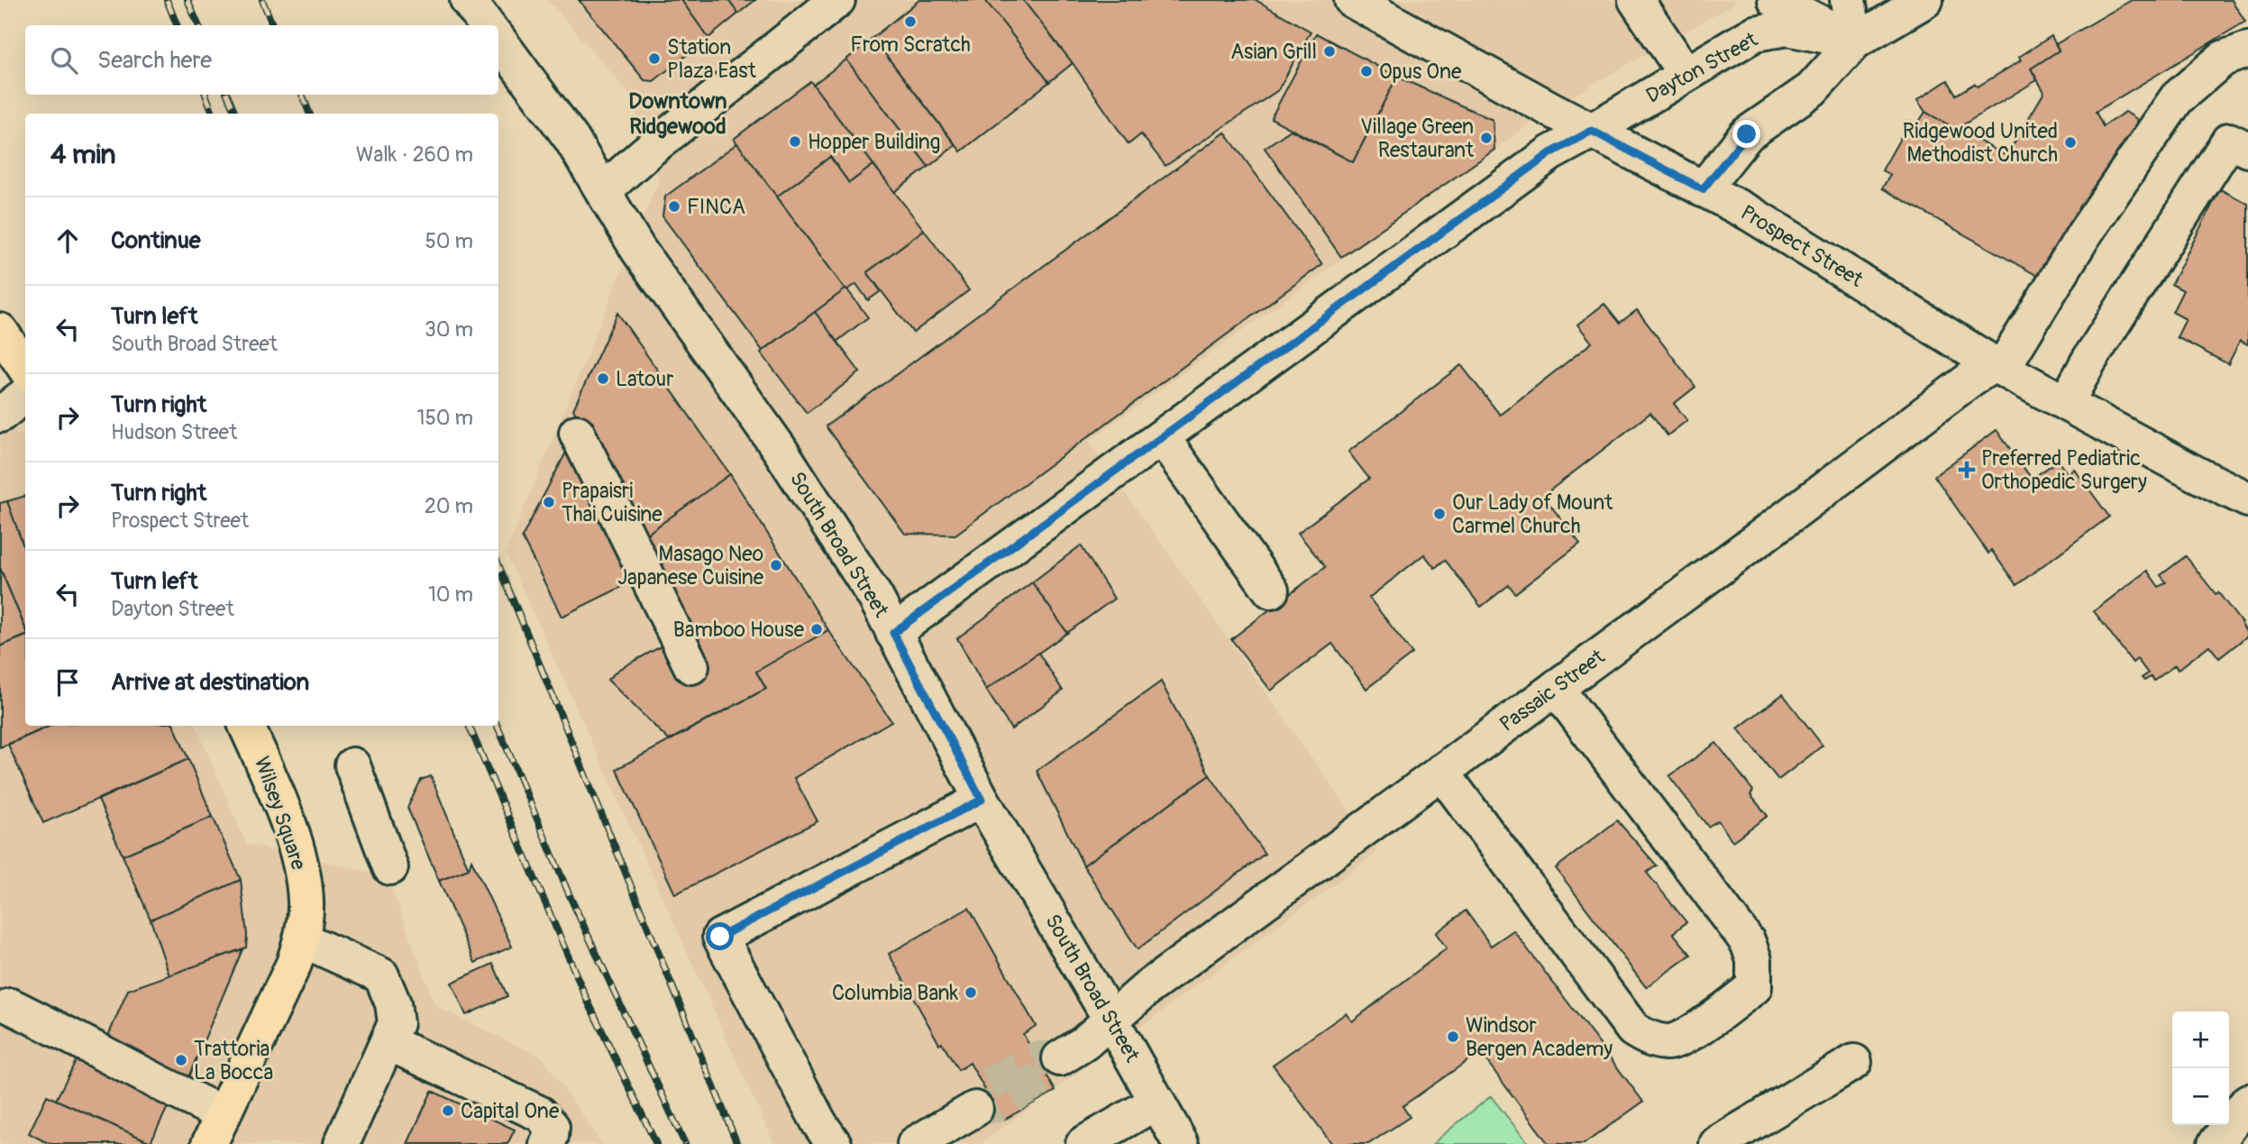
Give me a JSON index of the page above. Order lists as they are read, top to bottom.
{
  "streets": {
    "main road": ["Wilsey Square"],
    "street": [
      "Dayton Street",
      "Prospect Street",
      "South Broad Street",
      "Passaic Street"
    ]
  },
  "crossings": [
    ["Dayton Street", "Prospect Street"],
    ["Dayton Street", "South Broad Street"],
    ["Prospect Street", "Passaic Street"],
    ["South Broad Street", "Passaic Street"]
  ],
  "districts": ["Downtown Ridgewood"],
  "places": {
    "other": [
      "From Scratch",
      "Asian Grill",
      "Station Plaza East",
      "Opus One",
      "Village Green Restaurant",
      "Hopper Building",
      "Ridgewood United Methodist Church",
      "FINCA",
      "Latour",
      "Prapaisri Thai Cuisine",
      "Our Lady of Mount Carmel Church",
      "Masago Neo Japanese Cuisine",
      "Bamboo House",
      "Columbia Bank",
      "Windsor Bergen Academy",
      "Trattoria La Bocca",
      "Capital One"
    ],
    "health": ["Preferred Pediatric Orthopedic Surgery"]
  },
  "page": {
    "search": "Search here",
    "heading": ["4 min", "Walk · 260 m"],
    "list": [
      ["Continue", "50 m"],
      ["Turn left", "South Broad Street", "30 m"],
      ["Turn right", "Hudson Street", "150 m"],
      ["Turn right", "Prospect Street", "20 m"],
      ["Turn left", "Dayton Street", "10 m"],
      "Arrive at destination"
    ],
    "map_buttons": ["+", "−"]
  }
}
